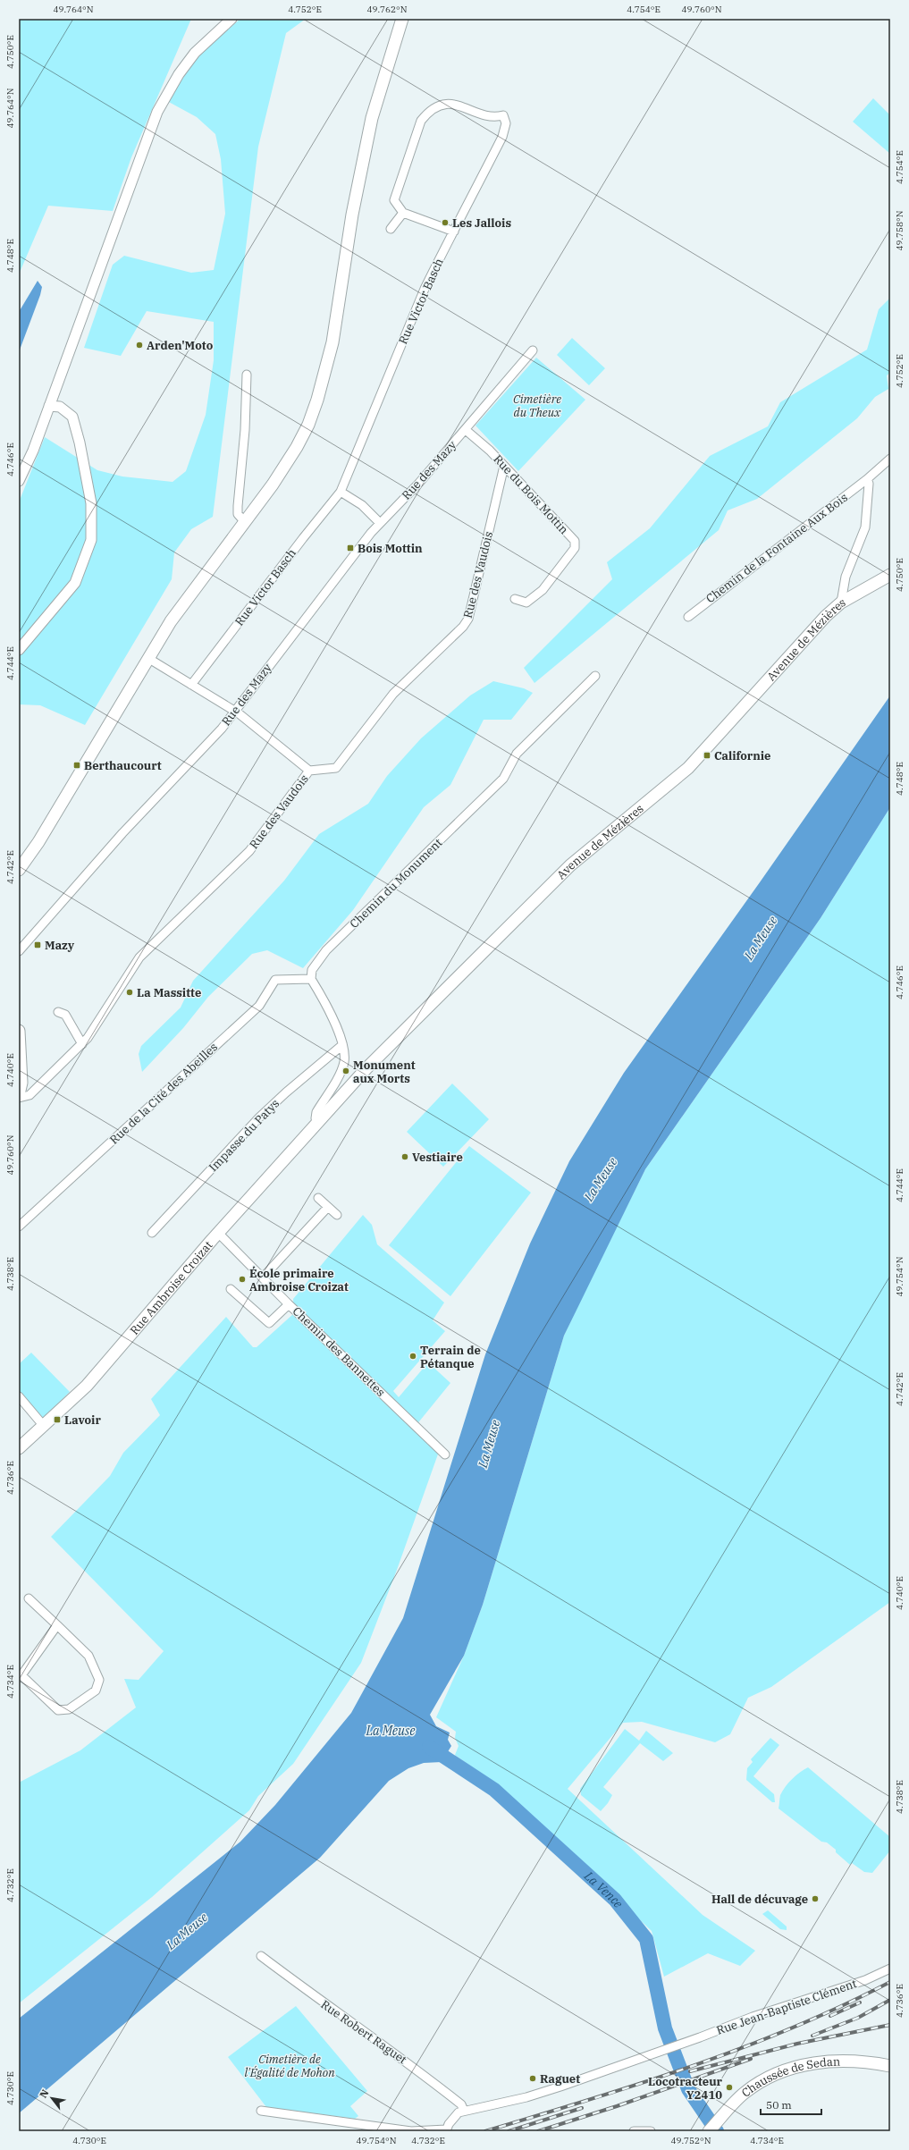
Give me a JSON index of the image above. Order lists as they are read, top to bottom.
{
  "streets": {
    "main road": ["Avenue de Mézières", "Rue Ambroise Croizat", "Chaussée de Sedan"],
    "street": [
      "Rue Victor Basch",
      "Rue des Mazy",
      "Rue du Bois Mottin",
      "Chemin de la Fontaine Aux Bois",
      "Rue des Vaudois",
      "Chemin du Monument",
      "Rue de la Cité des Abeilles",
      "Impasse du Patys",
      "Chemin des Bannettes",
      "Rue Jean-Baptiste Clément",
      "Rue Robert Raguet"
    ]
  },
  "crossings": [
    ["Rue des Mazy", "Rue du Bois Mottin"],
    ["Rue du Bois Mottin", "Rue des Vaudois"],
    ["Chemin de la Fontaine Aux Bois", "Avenue de Mézières"],
    ["Avenue de Mézières", "Rue Ambroise Croizat"],
    ["Chemin du Monument", "Rue de la Cité des Abeilles"],
    ["Rue Ambroise Croizat", "Chemin des Bannettes"],
    ["Rue Jean-Baptiste Clément", "Rue Robert Raguet"]
  ],
  "water": ["La Meuse", "La Vence"],
  "parks": ["Cimetière du Theux", "Cimetière de l'Égalité de Mohon"],
  "places": {
    "other": [
      "Les Jallois",
      "Arden'Moto",
      "La Massitte",
      "Monument aux Morts",
      "Vestiaire",
      "École primaire Ambroise Croizat",
      "Terrain de Pétanque",
      "Hall de décuvage",
      "Raguet",
      "Locotracteur Y2410"
    ],
    "transit": [
      "Bois Mottin",
      "Californie",
      "Berthaucourt",
      "Mazy",
      "Lavoir"
    ]
  },
  "scale_bar": "50 m",
  "north": "top left",
  "coordinates": [
    "49.764°N",
    "4.752°E",
    "49.762°N",
    "4.754°E",
    "49.760°N",
    "4.750°E",
    "49.758°N",
    "4.748°E",
    "4.746°E",
    "4.744°E",
    "4.742°E",
    "4.740°E",
    "4.738°E",
    "49.754°N",
    "4.736°E",
    "4.734°E",
    "4.732°E",
    "4.730°E",
    "49.752°N"
  ]
}
